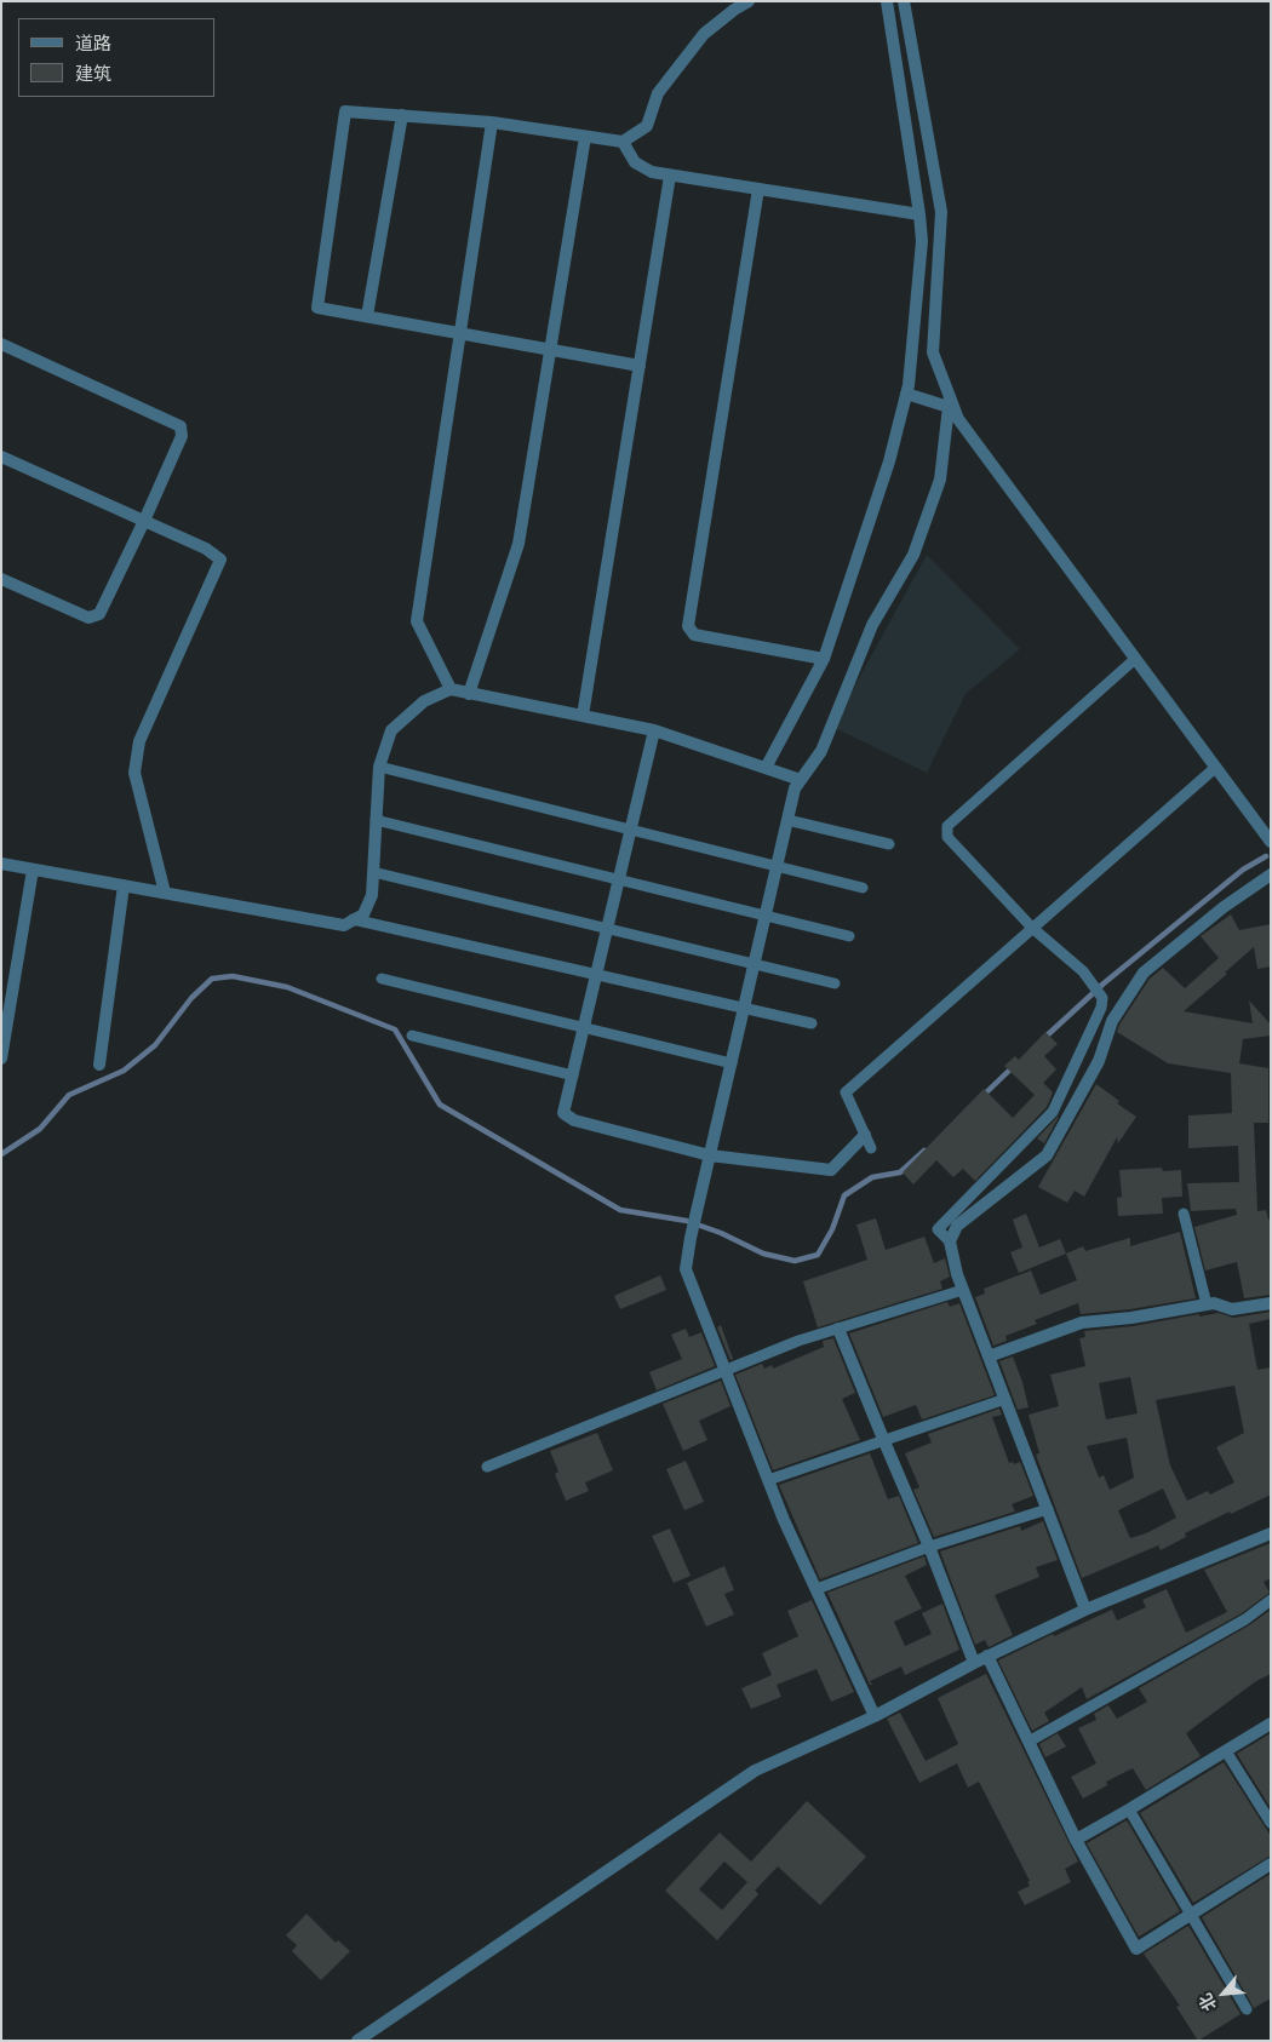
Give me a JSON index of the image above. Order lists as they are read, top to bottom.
{
  "legend": ["道路", "建筑"],
  "north": "bottom left"
}
